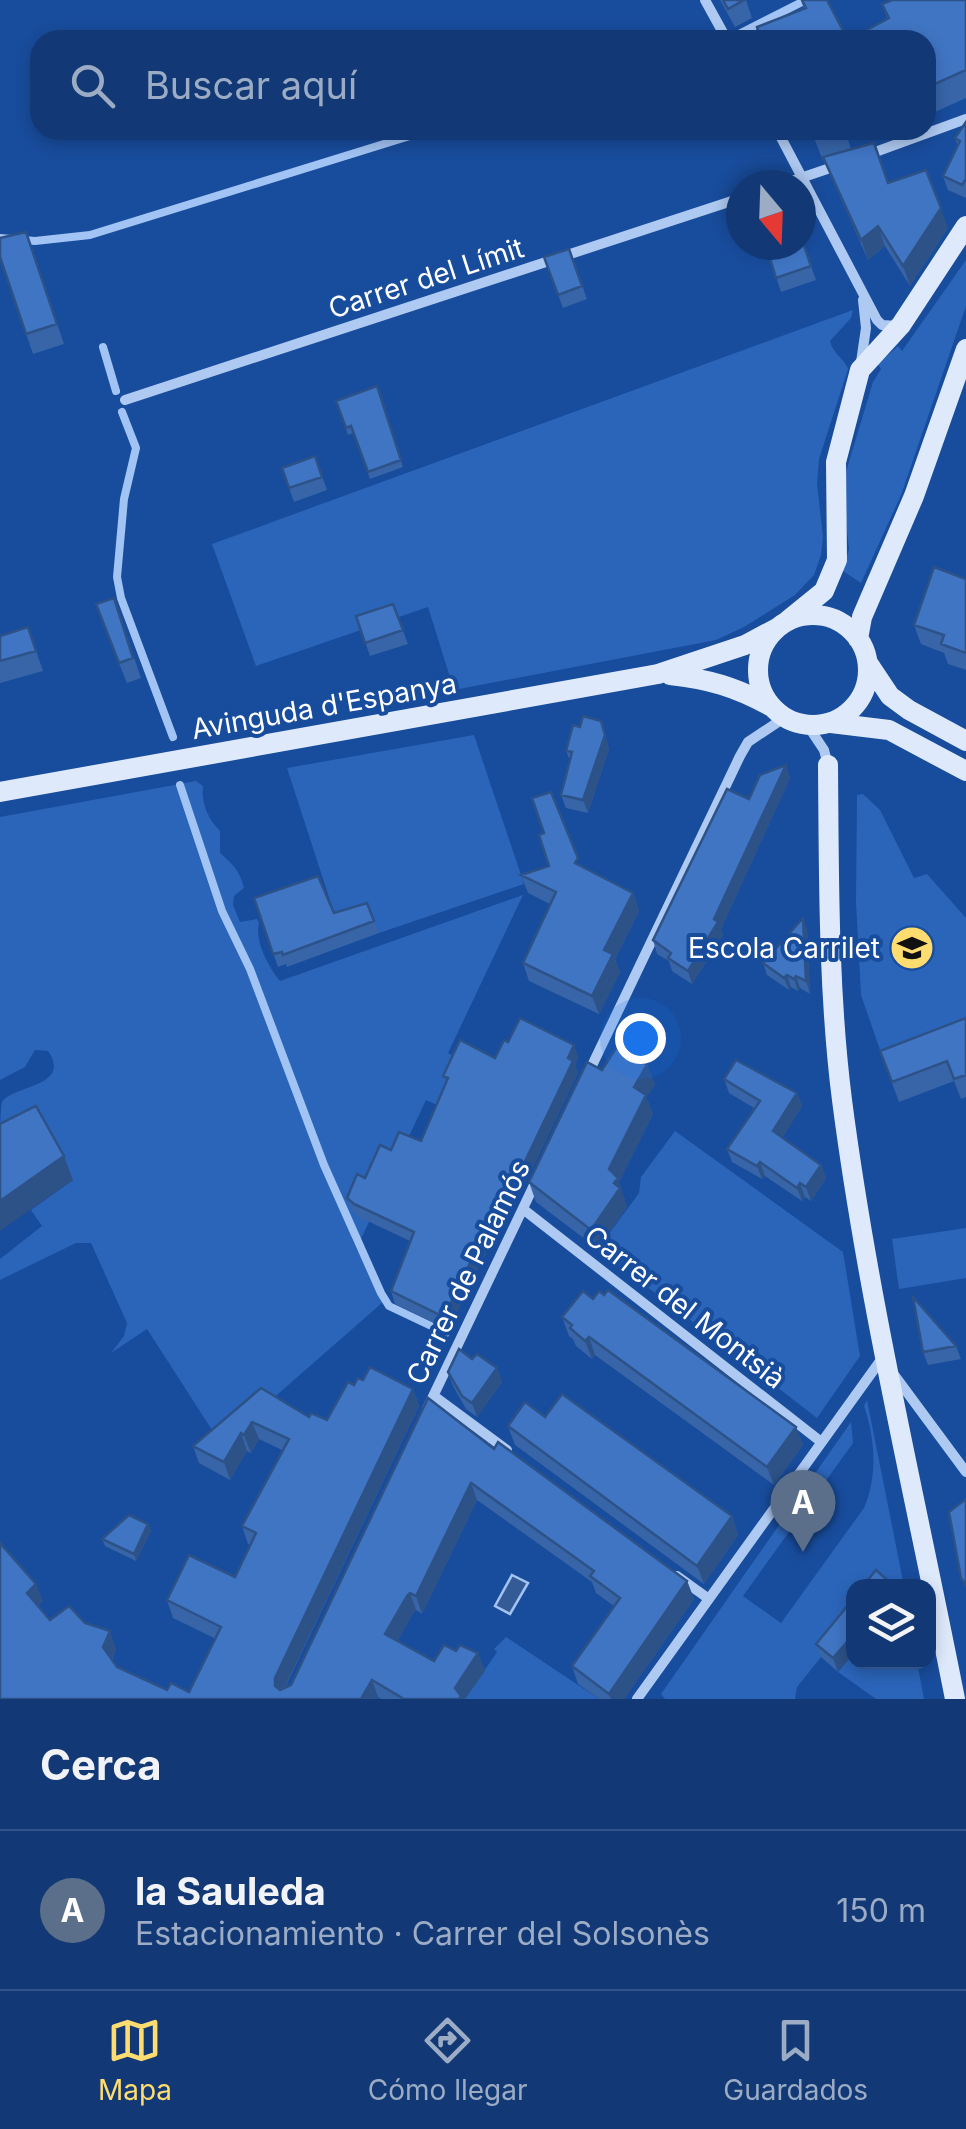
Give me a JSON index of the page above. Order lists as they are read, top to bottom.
{
  "streets": {
    "street": [
      "Carrer del Límit",
      "Avinguda d'Espanya",
      "Carrer de Palamós",
      "Carrer del Montsià"
    ]
  },
  "crossings": [
    ["Carrer de Palamós", "Carrer del Montsià"]
  ],
  "places": {
    "school or university": ["Escola Carrilet"]
  },
  "north": "bottom",
  "page": {
    "search": "Buscar aquí",
    "pins": "A",
    "heading": "Cerca",
    "list": [
      {
        "mark": "A",
        "name": "la Sauleda",
        "note": "Estacionamiento · Carrer del Solsonès",
        "value": "150 m"
      }
    ],
    "nav": ["Mapa", "Cómo llegar", "Guardados"]
  }
}
